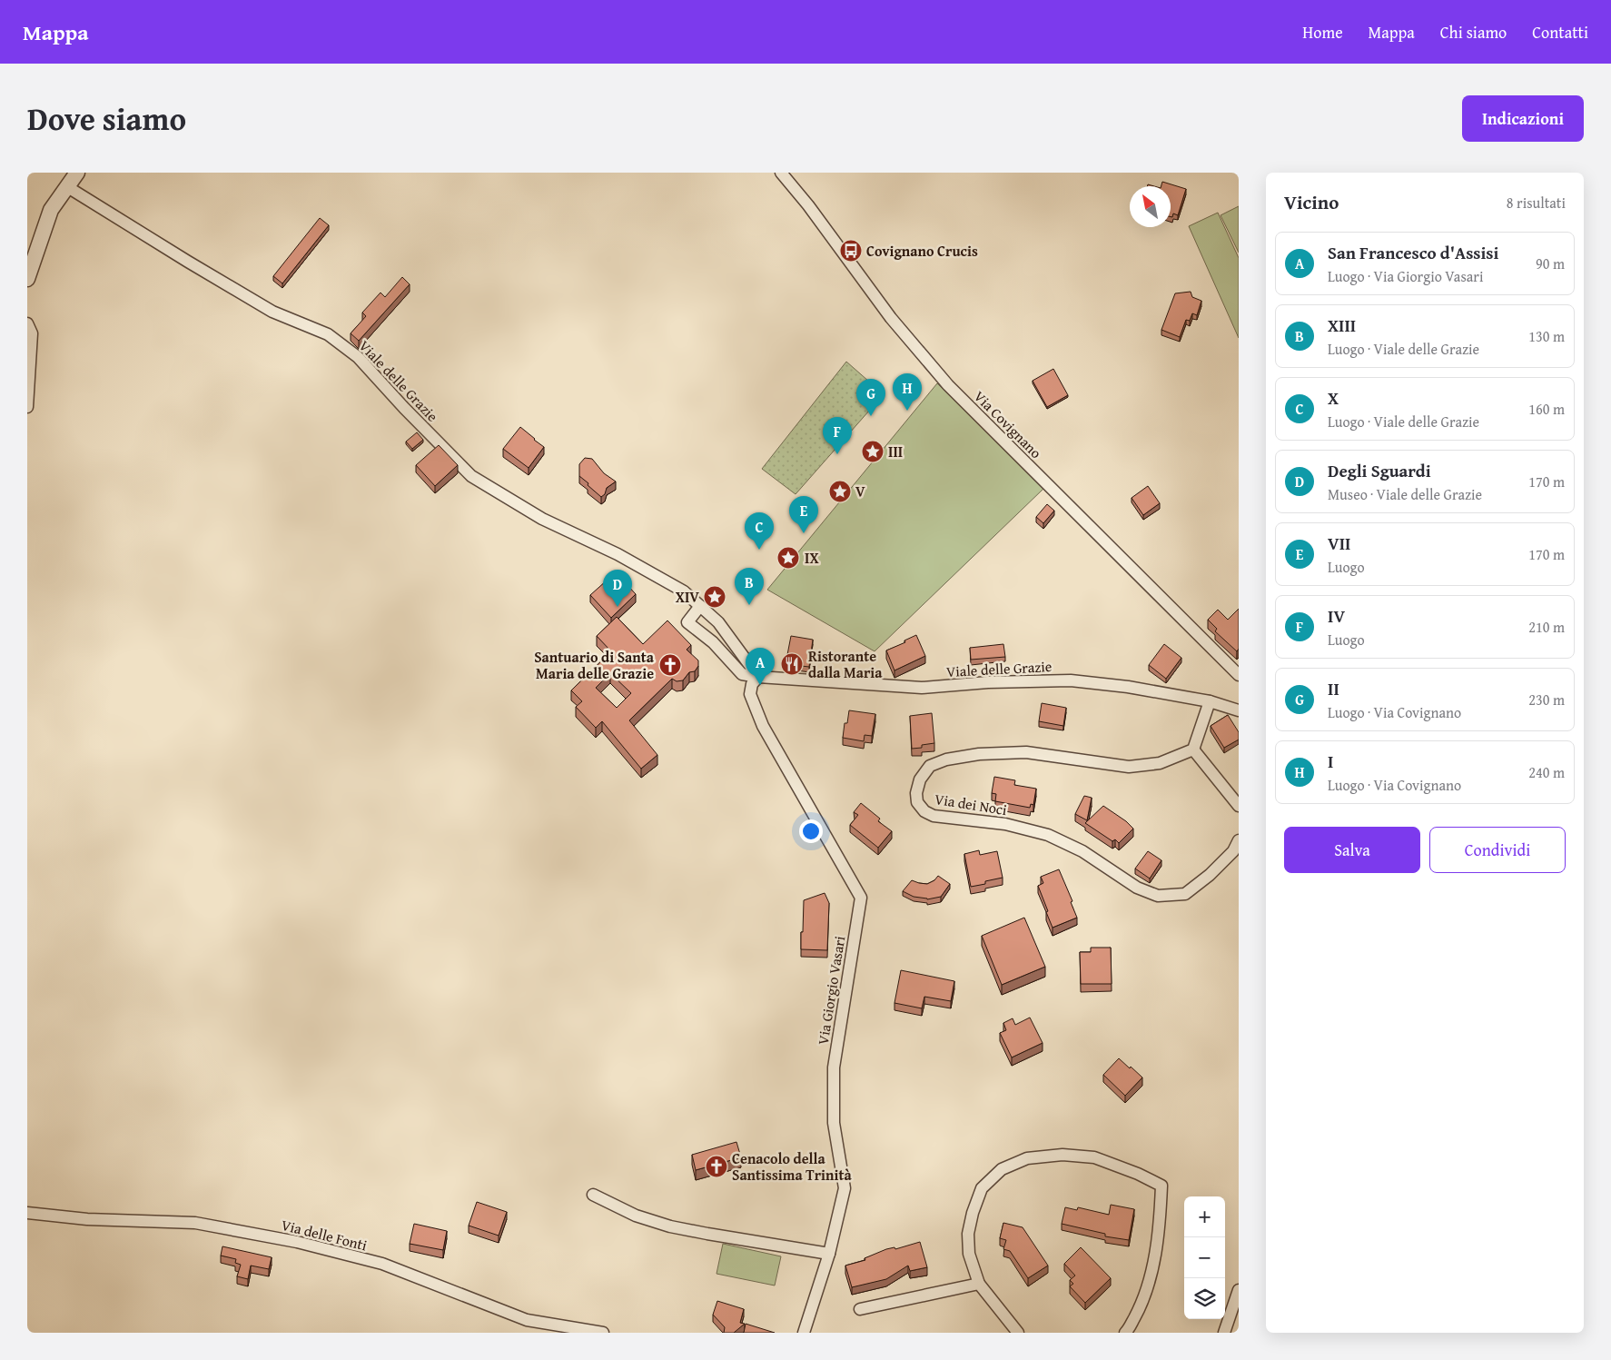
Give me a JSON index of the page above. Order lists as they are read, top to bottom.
{
  "streets": {
    "street": [
      "Viale delle Grazie",
      "Via Covignano",
      "Via dei Noci",
      "Via Giorgio Vasari",
      "Via delle Fonti"
    ]
  },
  "crossings": [
    ["Viale delle Grazie", "Via Giorgio Vasari"]
  ],
  "places": {
    "bus stop": ["Covignano Crucis"],
    "place": [
      "III",
      "V",
      "IX",
      "XIV"
    ],
    "restaurant": ["Ristorante dalla Maria"],
    "church": ["Santuario di Santa Maria delle Grazie", "Cenacolo della Santissima Trinità"]
  },
  "north": "top left",
  "page": {
    "header": "Mappa",
    "nav": [
      "Home",
      "Mappa",
      "Chi siamo",
      "Contatti"
    ],
    "title": "Dove siamo",
    "buttons": [
      "Indicazioni",
      ["Salva", "Condividi"]
    ],
    "heading": ["Vicino", "8 risultati"],
    "list": [
      {
        "mark": "A",
        "name": "San Francesco d'Assisi",
        "note": "Luogo · Via Giorgio Vasari",
        "value": "90 m"
      },
      {
        "mark": "B",
        "name": "XIII",
        "note": "Luogo · Viale delle Grazie",
        "value": "130 m"
      },
      {
        "mark": "C",
        "name": "X",
        "note": "Luogo · Viale delle Grazie",
        "value": "160 m"
      },
      {
        "mark": "D",
        "name": "Degli Sguardi",
        "note": "Museo · Viale delle Grazie",
        "value": "170 m"
      },
      {
        "mark": "E",
        "name": "VII",
        "note": "Luogo",
        "value": "170 m"
      },
      {
        "mark": "F",
        "name": "IV",
        "note": "Luogo",
        "value": "210 m"
      },
      {
        "mark": "G",
        "name": "II",
        "note": "Luogo · Via Covignano",
        "value": "230 m"
      },
      {
        "mark": "H",
        "name": "I",
        "note": "Luogo · Via Covignano",
        "value": "240 m"
      }
    ],
    "pins": [
      "H",
      "G",
      "F",
      "E",
      "C",
      "B",
      "D",
      "A"
    ],
    "map_buttons": ["+", "−"]
  }
}
